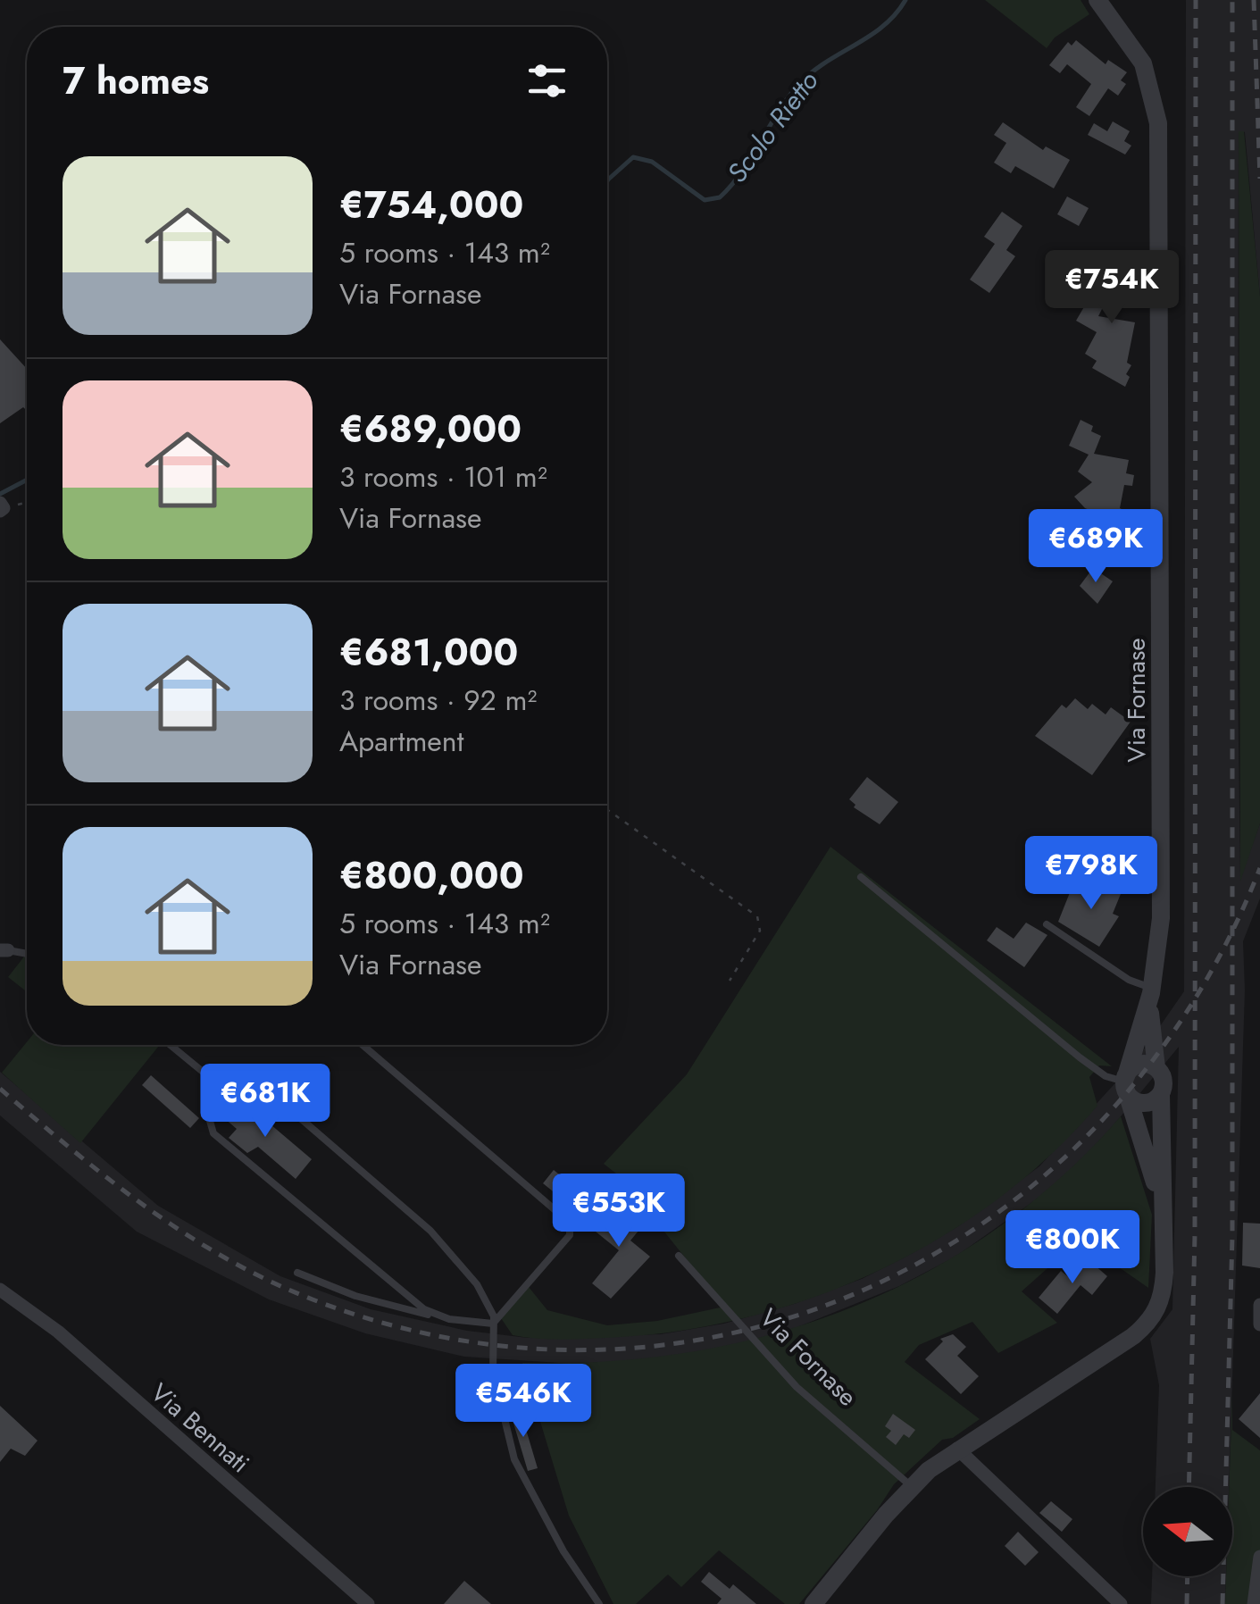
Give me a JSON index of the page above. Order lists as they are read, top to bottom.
{
  "streets": {
    "street": ["Via Fornase", "Via Bennati"]
  },
  "water": ["Scolo Rietto"],
  "north": "left",
  "page": {
    "heading": "7 homes",
    "list": [
      {
        "name": "€754,000",
        "note": "5 rooms · 143 m² · Via Fornase"
      },
      {
        "name": "€689,000",
        "note": "3 rooms · 101 m² · Via Fornase"
      },
      {
        "name": "€681,000",
        "note": "3 rooms · 92 m² · Apartment"
      },
      {
        "name": "€800,000",
        "note": "5 rooms · 143 m² · Via Fornase"
      }
    ],
    "price": [
      "€754K",
      "€689K",
      "€798K",
      "€681K",
      "€553K",
      "€800K",
      "€546K"
    ]
  }
}
